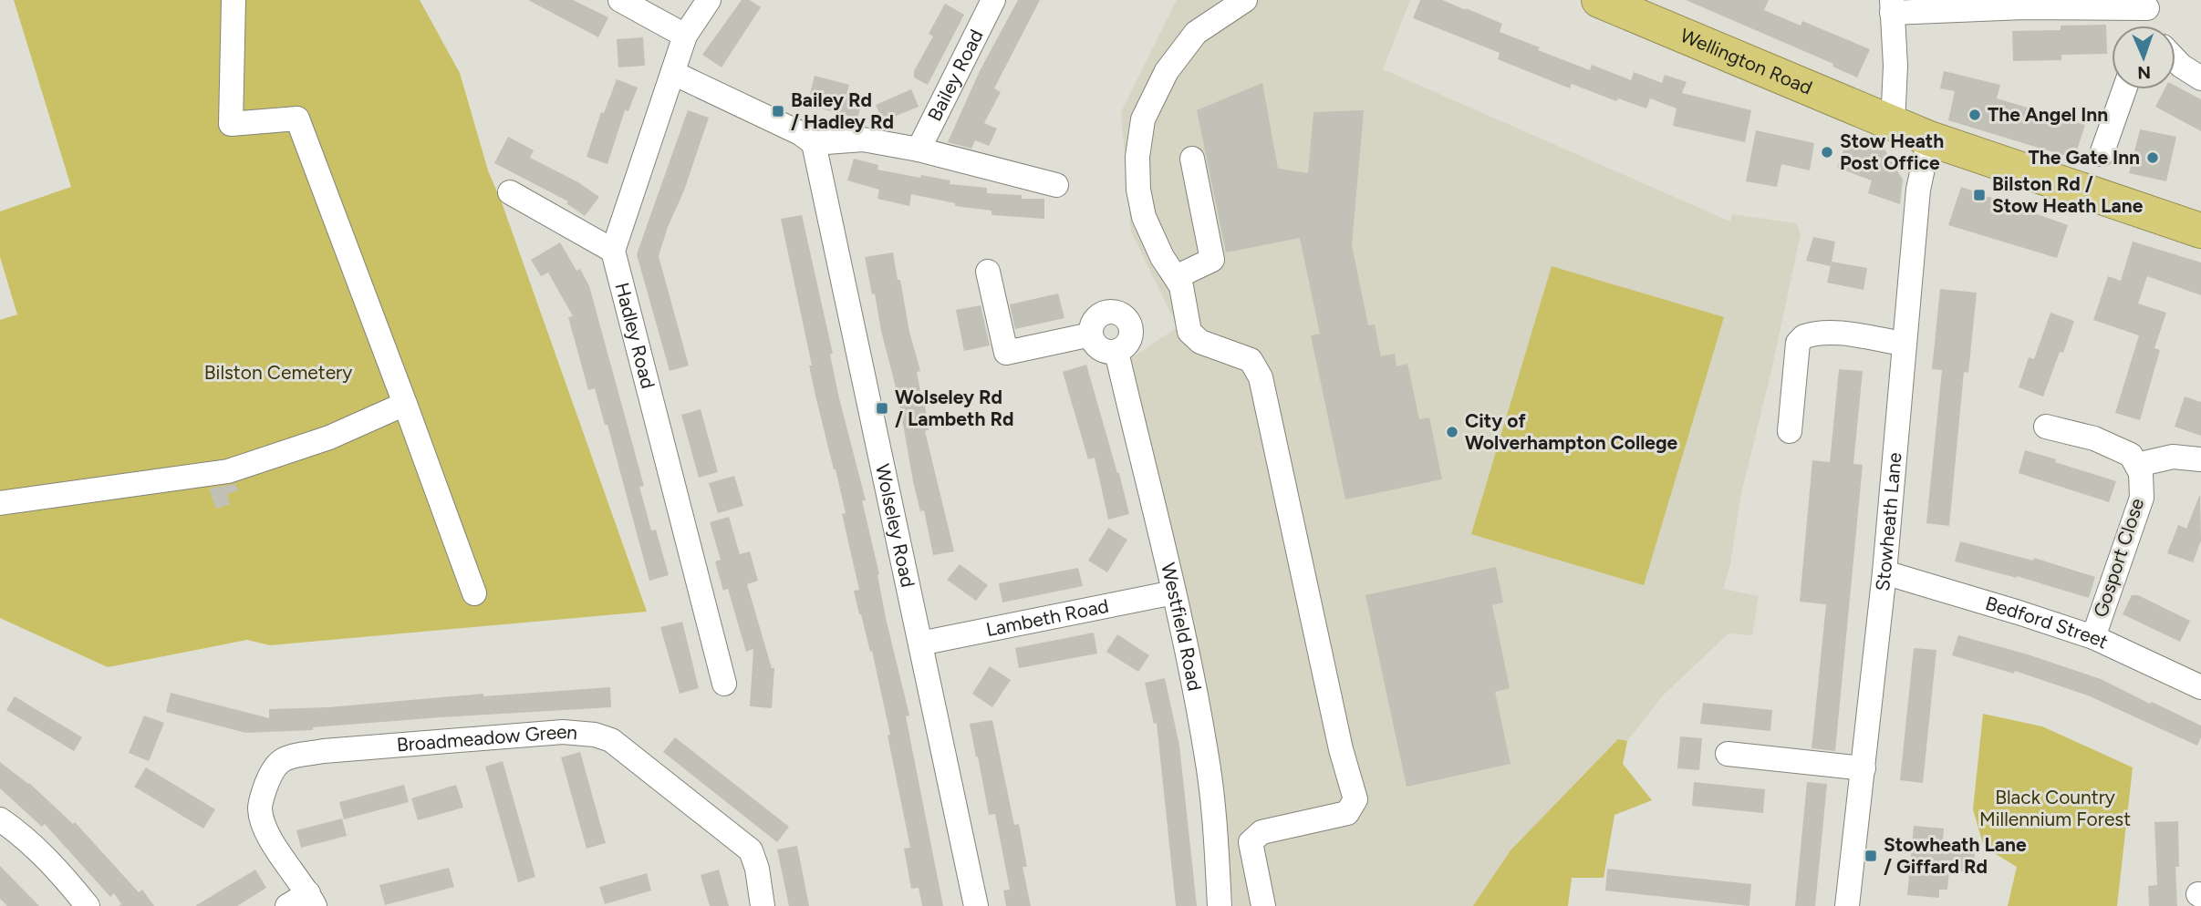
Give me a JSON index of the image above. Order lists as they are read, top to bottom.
{
  "streets": {
    "highway": ["Wellington Road"],
    "street": [
      "Bailey Road",
      "Hadley Road",
      "Stowheath Lane",
      "Wolseley Road",
      "Gosport Close",
      "Lambeth Road",
      "Bedford Street",
      "Westfield Road",
      "Broadmeadow Green"
    ]
  },
  "crossings": [
    ["Wellington Road", "Stowheath Lane"],
    ["Stowheath Lane", "Bedford Street"],
    ["Wolseley Road", "Lambeth Road"],
    ["Gosport Close", "Bedford Street"],
    ["Lambeth Road", "Westfield Road"]
  ],
  "parks": ["Bilston Cemetery", "Black Country Millennium Forest"],
  "places": {
    "transit": [
      "Bailey Rd / Hadley Rd",
      "Bilston Rd / Stow Heath Lane",
      "Wolseley Rd / Lambeth Rd",
      "Stowheath Lane / Giffard Rd"
    ],
    "other": [
      "The Angel Inn",
      "Stow Heath Post Office",
      "The Gate Inn",
      "City of Wolverhampton College"
    ]
  },
  "north": "bottom"
}
